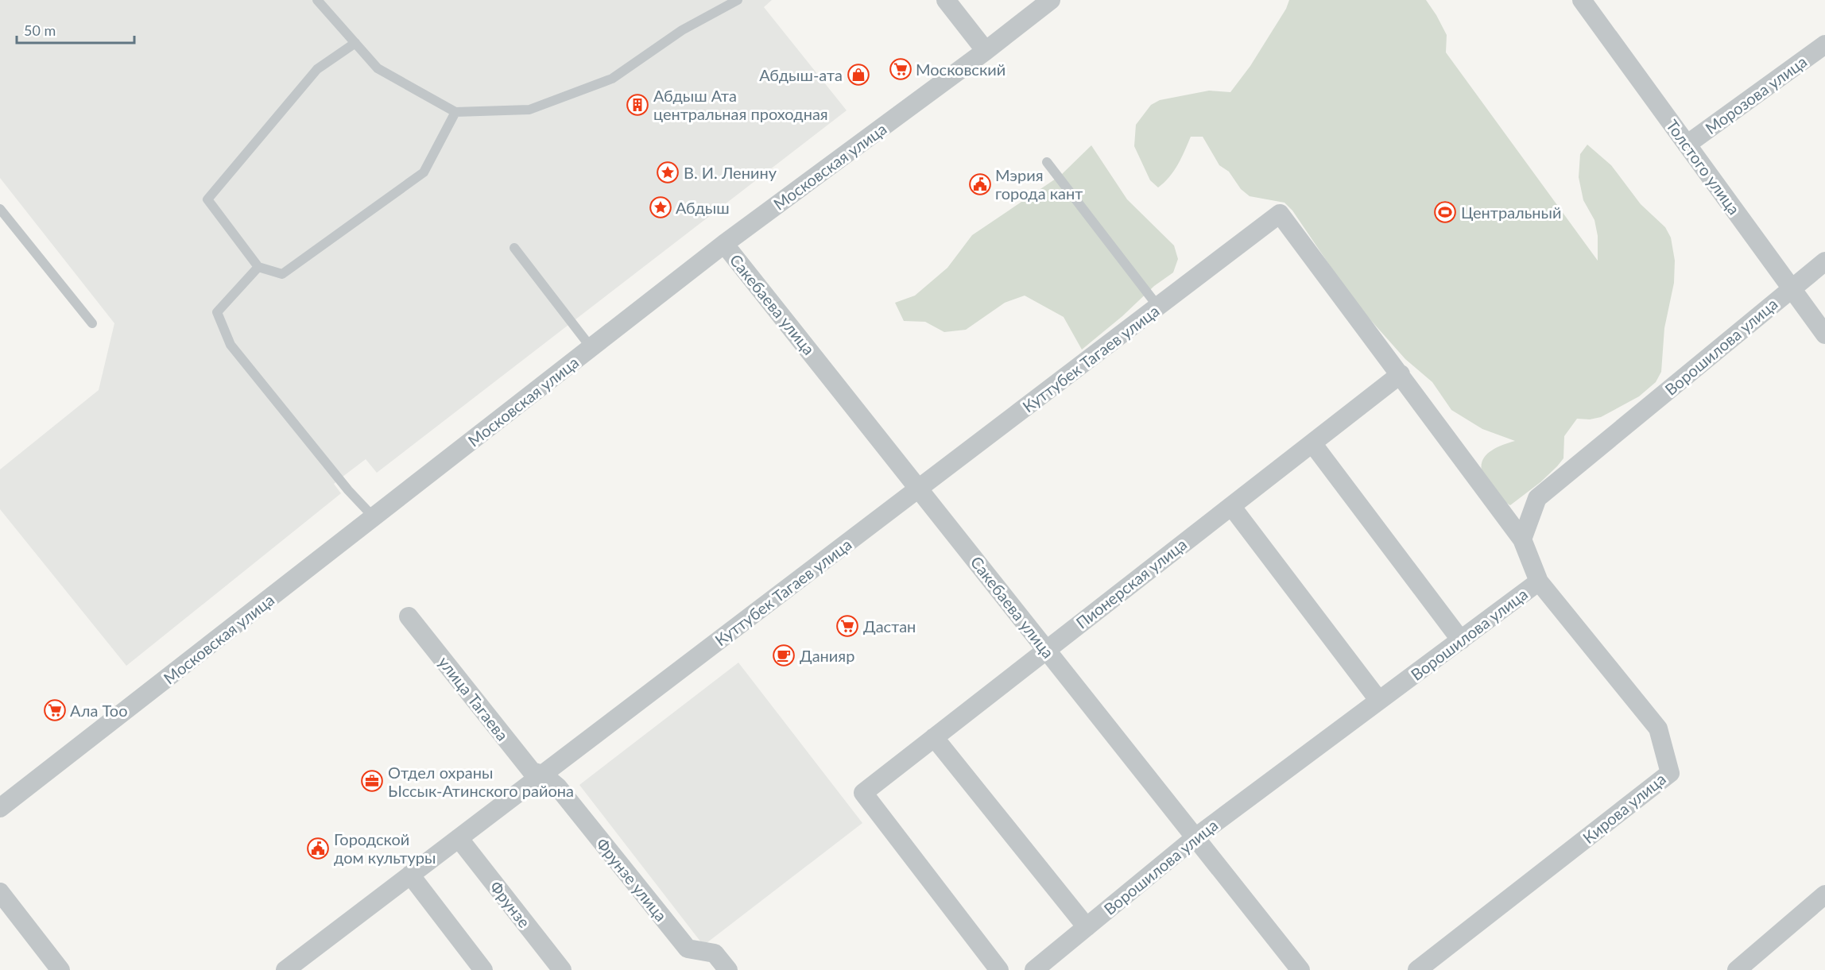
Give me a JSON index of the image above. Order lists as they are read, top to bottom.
{
  "streets": {
    "street": [
      "Морозова улица",
      "Московская улица",
      "Толстого улица",
      "Сакебаева улица",
      "Ворошилова улица",
      "Куттубек Тагаев улица",
      "Пионерская улица",
      "улица Тагаева",
      "Кирова улица",
      "Фрунзе улица",
      "Фрунзе"
    ]
  },
  "crossings": [
    ["Морозова улица", "Толстого улица"],
    ["Московская улица", "Сакебаева улица"],
    ["Толстого улица", "Ворошилова улица"],
    ["Сакебаева улица", "Ворошилова улица"],
    ["Сакебаева улица", "Куттубек Тагаев улица"],
    ["Сакебаева улица", "Пионерская улица"],
    ["Ворошилова улица", "Кирова улица"],
    ["Куттубек Тагаев улица", "Пионерская улица"],
    ["Куттубек Тагаев улица", "улица Тагаева"],
    ["Куттубек Тагаев улица", "Фрунзе улица"],
    ["Куттубек Тагаев улица", "Фрунзе"],
    ["улица Тагаева", "Фрунзе улица"]
  ],
  "places": {
    "supermarket": ["Московский", "Дастан", "Ала Тоо"],
    "shop": ["Абдыш-ата"],
    "building": ["Абдыш Ата центральная проходная"],
    "place": ["В. И. Ленину", "Абдыш"],
    "public building": ["Мэрия города кант", "Городской дом культуры"],
    "sports": ["Центральный"],
    "cafe": ["Данияр"],
    "office": ["Отдел охраны Ыссык-Атинского района"]
  },
  "scale_bar": "50 m"
}
